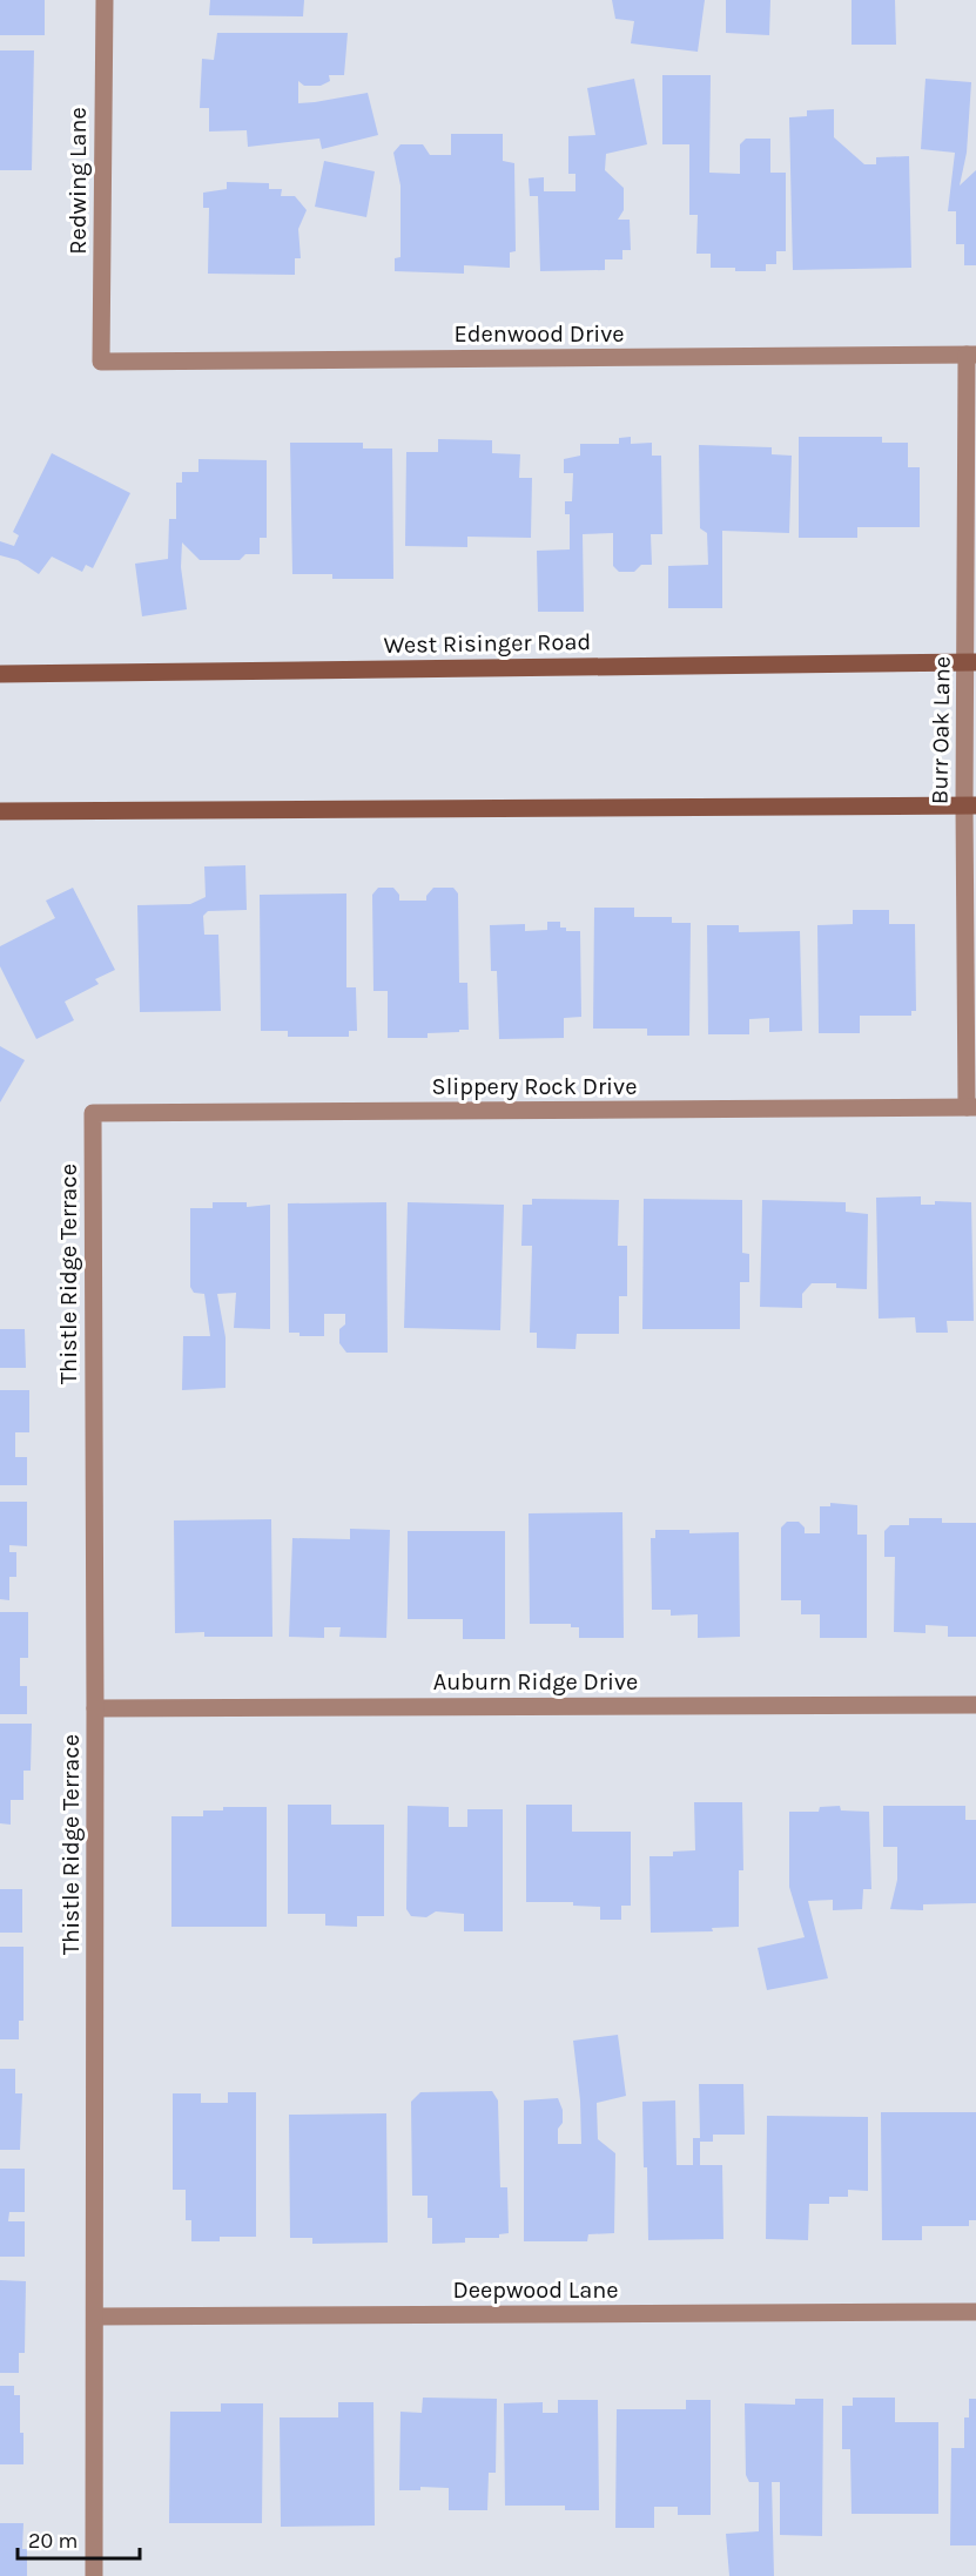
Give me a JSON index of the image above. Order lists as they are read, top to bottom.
{
  "streets": {
    "main road": ["West Risinger Road"],
    "street": [
      "Redwing Lane",
      "Edenwood Drive",
      "Burr Oak Lane",
      "Slippery Rock Drive",
      "Thistle Ridge Terrace",
      "Auburn Ridge Drive",
      "Deepwood Lane"
    ]
  },
  "crossings": [
    ["Redwing Lane", "Edenwood Drive"],
    ["Edenwood Drive", "Burr Oak Lane"],
    ["West Risinger Road", "Burr Oak Lane"],
    ["Burr Oak Lane", "Slippery Rock Drive"],
    ["Slippery Rock Drive", "Thistle Ridge Terrace"],
    ["Thistle Ridge Terrace", "Auburn Ridge Drive"],
    ["Thistle Ridge Terrace", "Deepwood Lane"]
  ],
  "scale_bar": "20 m"
}
